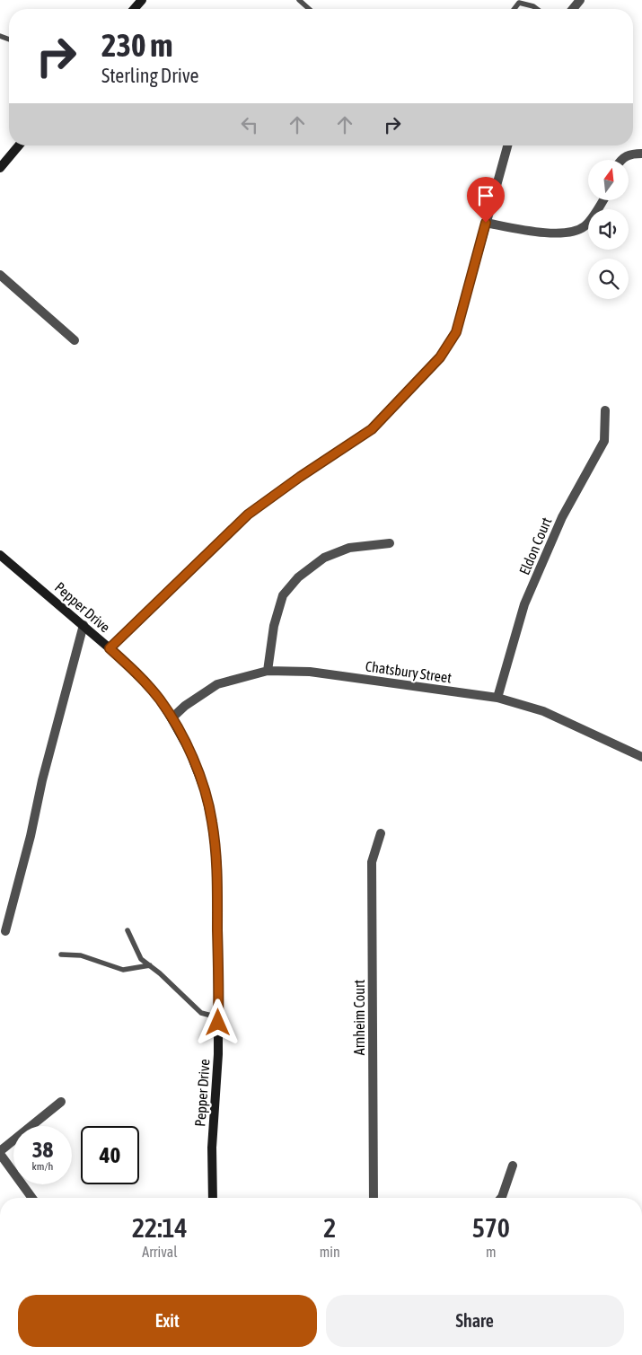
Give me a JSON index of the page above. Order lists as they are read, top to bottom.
{
  "streets": {
    "street": [
      "Eldon Court",
      "Pepper Drive",
      "Chatsbury Street",
      "Arnheim Court"
    ]
  },
  "crossings": [
    ["Eldon Court", "Chatsbury Street"],
    ["Pepper Drive", "Chatsbury Street"]
  ],
  "north": "top",
  "page": {
    "turn": ["230 m", "Sterling Drive"],
    "speed": "38 km/h",
    "limit": "40",
    "eta": [
      "22:14",
      "Arrival",
      "2",
      "min",
      "570",
      "m"
    ],
    "buttons": ["Exit", "Share"]
  }
}
